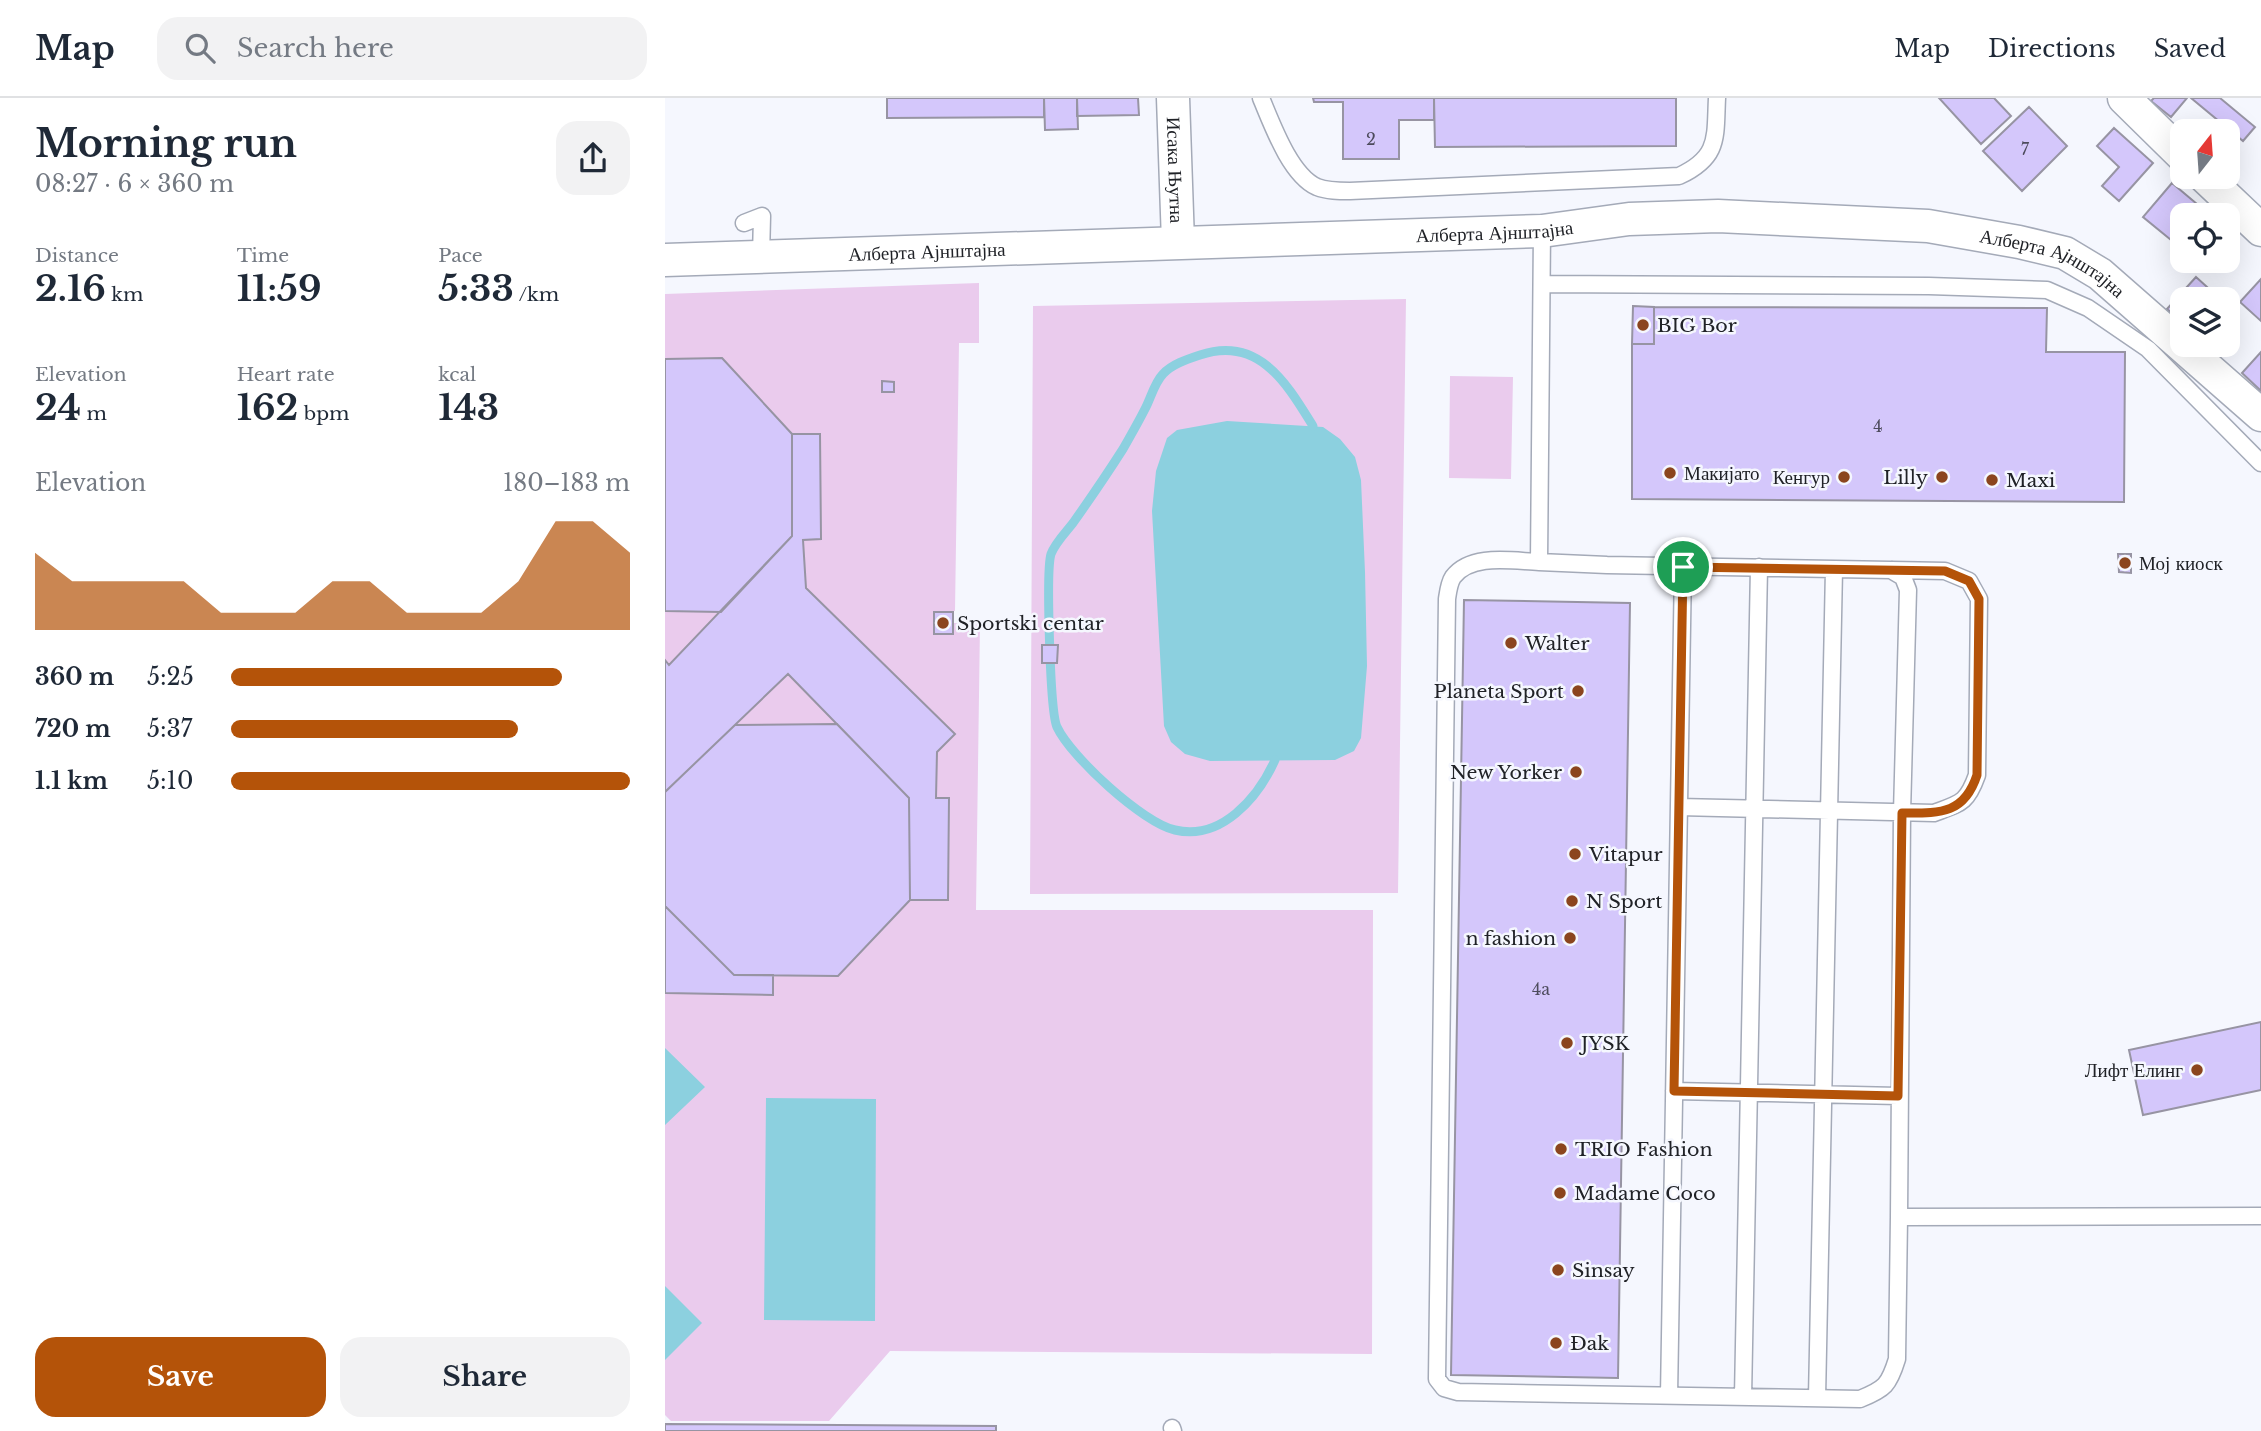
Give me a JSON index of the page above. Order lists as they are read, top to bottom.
{
  "streets": {
    "street": ["Исака Њутна", "Алберта Ајнштајна"]
  },
  "crossings": [
    ["Исака Њутна", "Алберта Ајнштајна"]
  ],
  "places": [
    "BIG Bor",
    "Макијато",
    "Кенгур",
    "Lilly",
    "Maxi",
    "Мој киоск",
    "Sportski centar",
    "Walter",
    "Planeta Sport",
    "New Yorker",
    "Vitapur",
    "N Sport",
    "n fashion",
    "JYSK",
    "Лифт Елинг",
    "TRIO Fashion",
    "Madame Coco",
    "Sinsay",
    "Đak"
  ],
  "house_numbers": [
    "2",
    "7",
    "4",
    "4a"
  ],
  "north": "top",
  "page": {
    "header": "Map",
    "search": "Search here",
    "nav": ["Map", "Directions", "Saved"],
    "heading": ["Morning run", "08:27 · 6 × 360 m"],
    "stats": [
      ["Distance", "2.16 km"],
      ["Time", "11:59"],
      ["Pace", "5:33 /km"],
      ["Elevation", "24 m"],
      ["Heart rate", "162 bpm"],
      ["kcal", "143"]
    ],
    "chart": ["Elevation", "180–183 m"],
    "list": [
      {
        "name": "360 m",
        "note": "5:25"
      },
      {
        "name": "720 m",
        "note": "5:37"
      },
      {
        "name": "1.1 km",
        "note": "5:10"
      }
    ],
    "buttons": ["Save", "Share"]
  }
}
